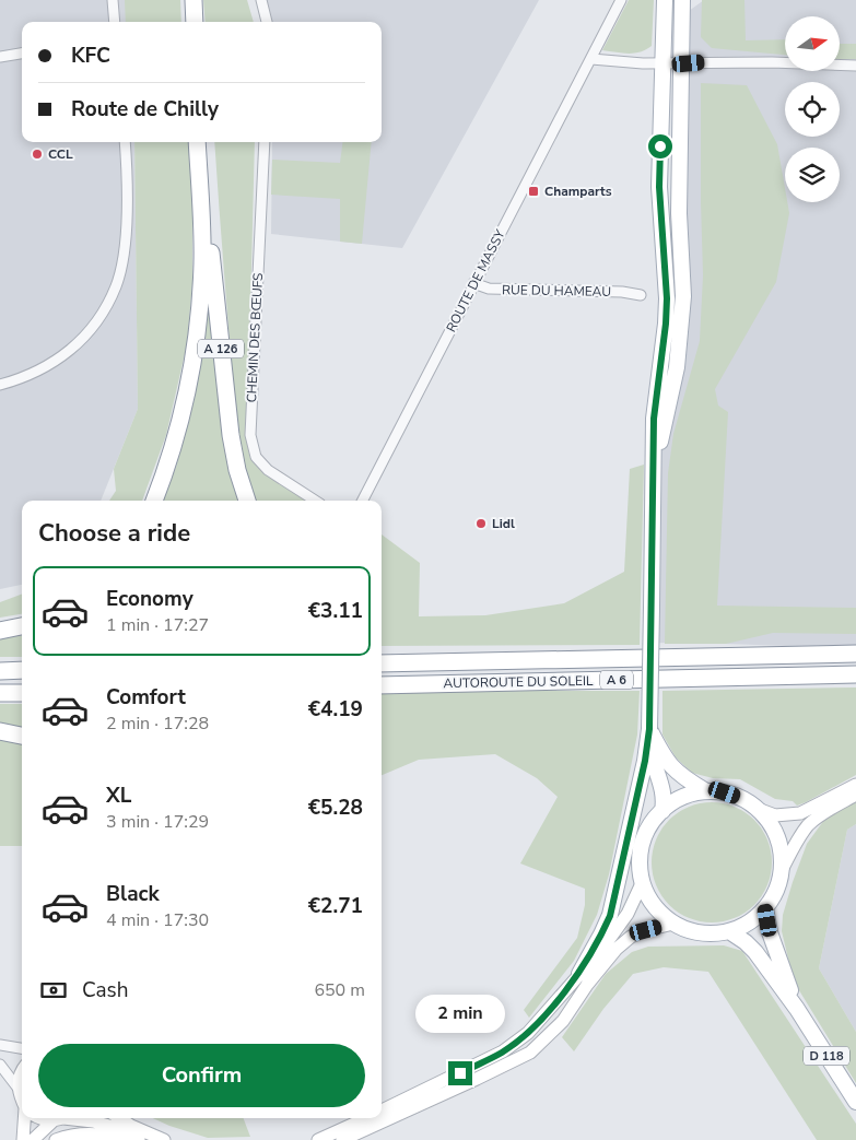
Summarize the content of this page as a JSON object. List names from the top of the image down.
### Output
{
  "streets": {
    "highway": ["A 126", "A 6", "AUTOROUTE DU SOLEIL"],
    "main road": ["D 118"],
    "street": ["ROUTE DE MASSY", "RUE DU HAMEAU", "CHEMIN DES BŒUFS"]
  },
  "crossings": [
    ["ROUTE DE MASSY", "RUE DU HAMEAU"]
  ],
  "places": {
    "other": ["CCL", "Lidl"],
    "transit": ["Champarts"]
  },
  "north": "right",
  "page": {
    "banner": ["KFC", "Route de Chilly"],
    "heading": "Choose a ride",
    "list": [
      {
        "name": "Economy",
        "note": "1 min · 17:27",
        "value": "€3.11"
      },
      {
        "name": "Comfort",
        "note": "2 min · 17:28",
        "value": "€4.19"
      },
      {
        "name": "XL",
        "note": "3 min · 17:29",
        "value": "€5.28"
      },
      {
        "name": "Black",
        "note": "4 min · 17:30",
        "value": "€2.71"
      }
    ],
    "pay": ["Cash", "650 m"],
    "bubble": "2 min",
    "buttons": "Confirm"
  }
}
